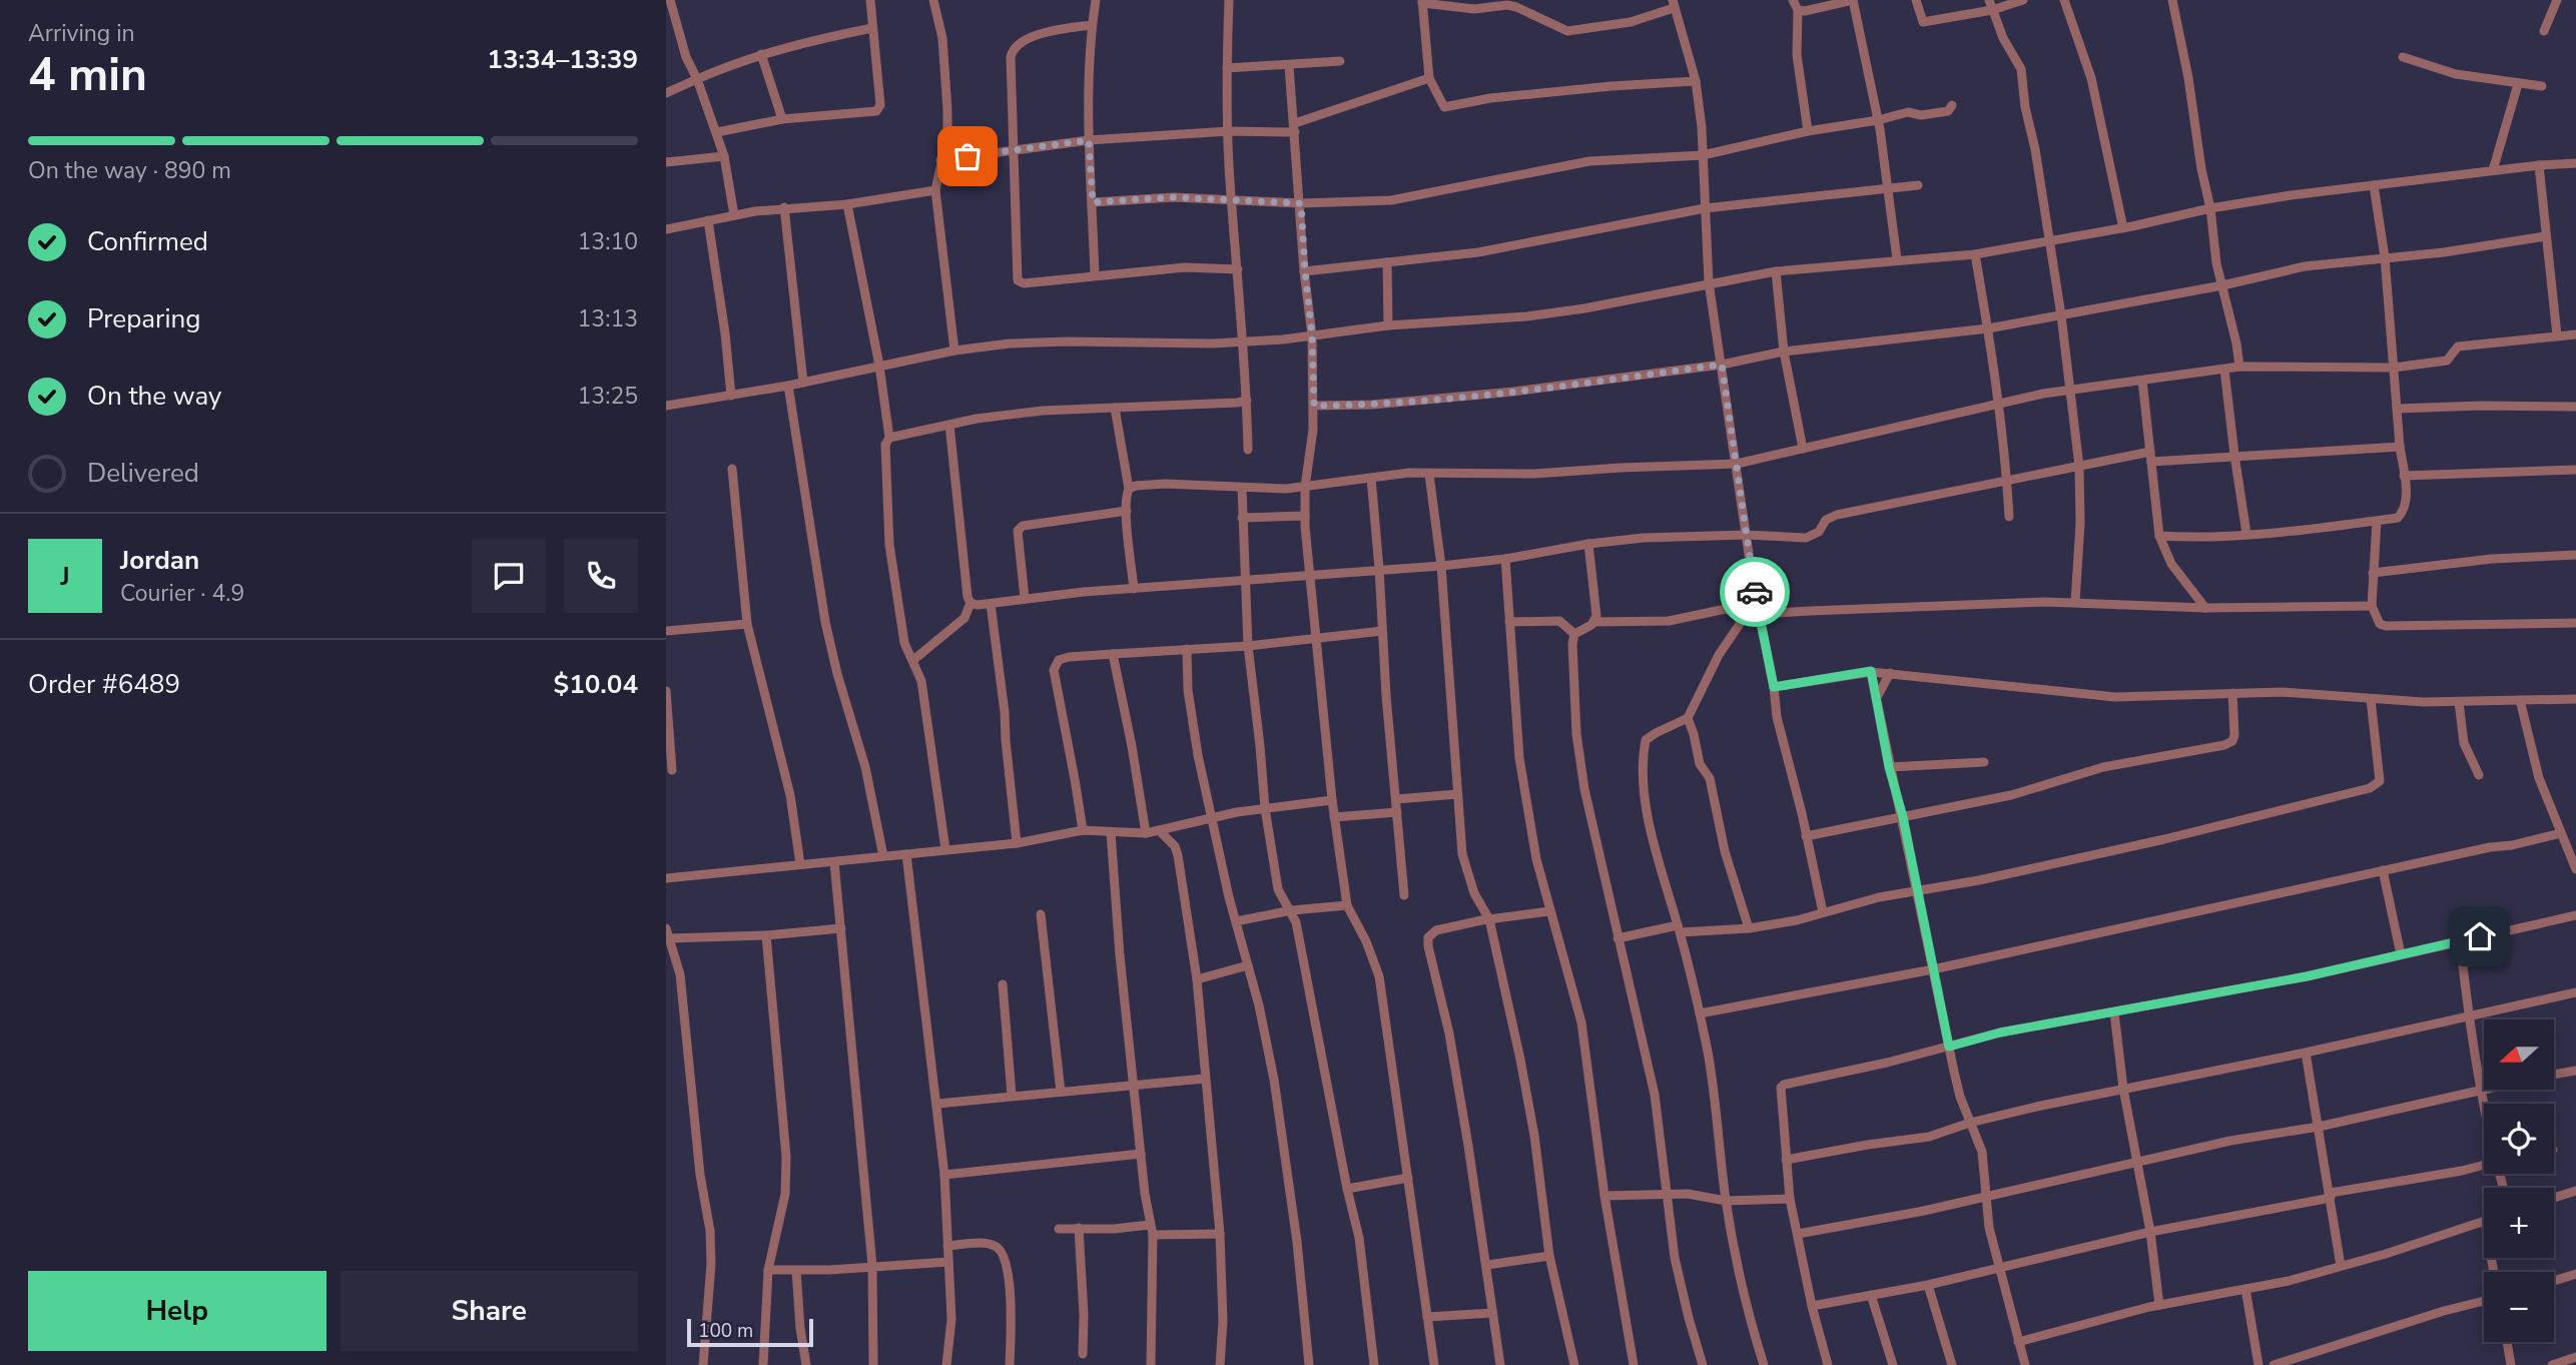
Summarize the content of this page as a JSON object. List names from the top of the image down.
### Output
{
  "scale_bar": "100 m",
  "north": "left",
  "page": {
    "heading": ["4 min", "Arriving in", "13:34–13:39"],
    "panel": [
      "Jordan",
      "Courier · 4.9",
      "Order #6489",
      "$10.04"
    ],
    "bar": "On the way · 890 m",
    "list": [
      ["Confirmed", "13:10"],
      ["Preparing", "13:13"],
      ["On the way", "13:25"],
      "Delivered"
    ],
    "round": "J",
    "map_buttons": ["+", "−"],
    "buttons": ["Help", "Share"],
    "scale": "100 m"
  }
}
